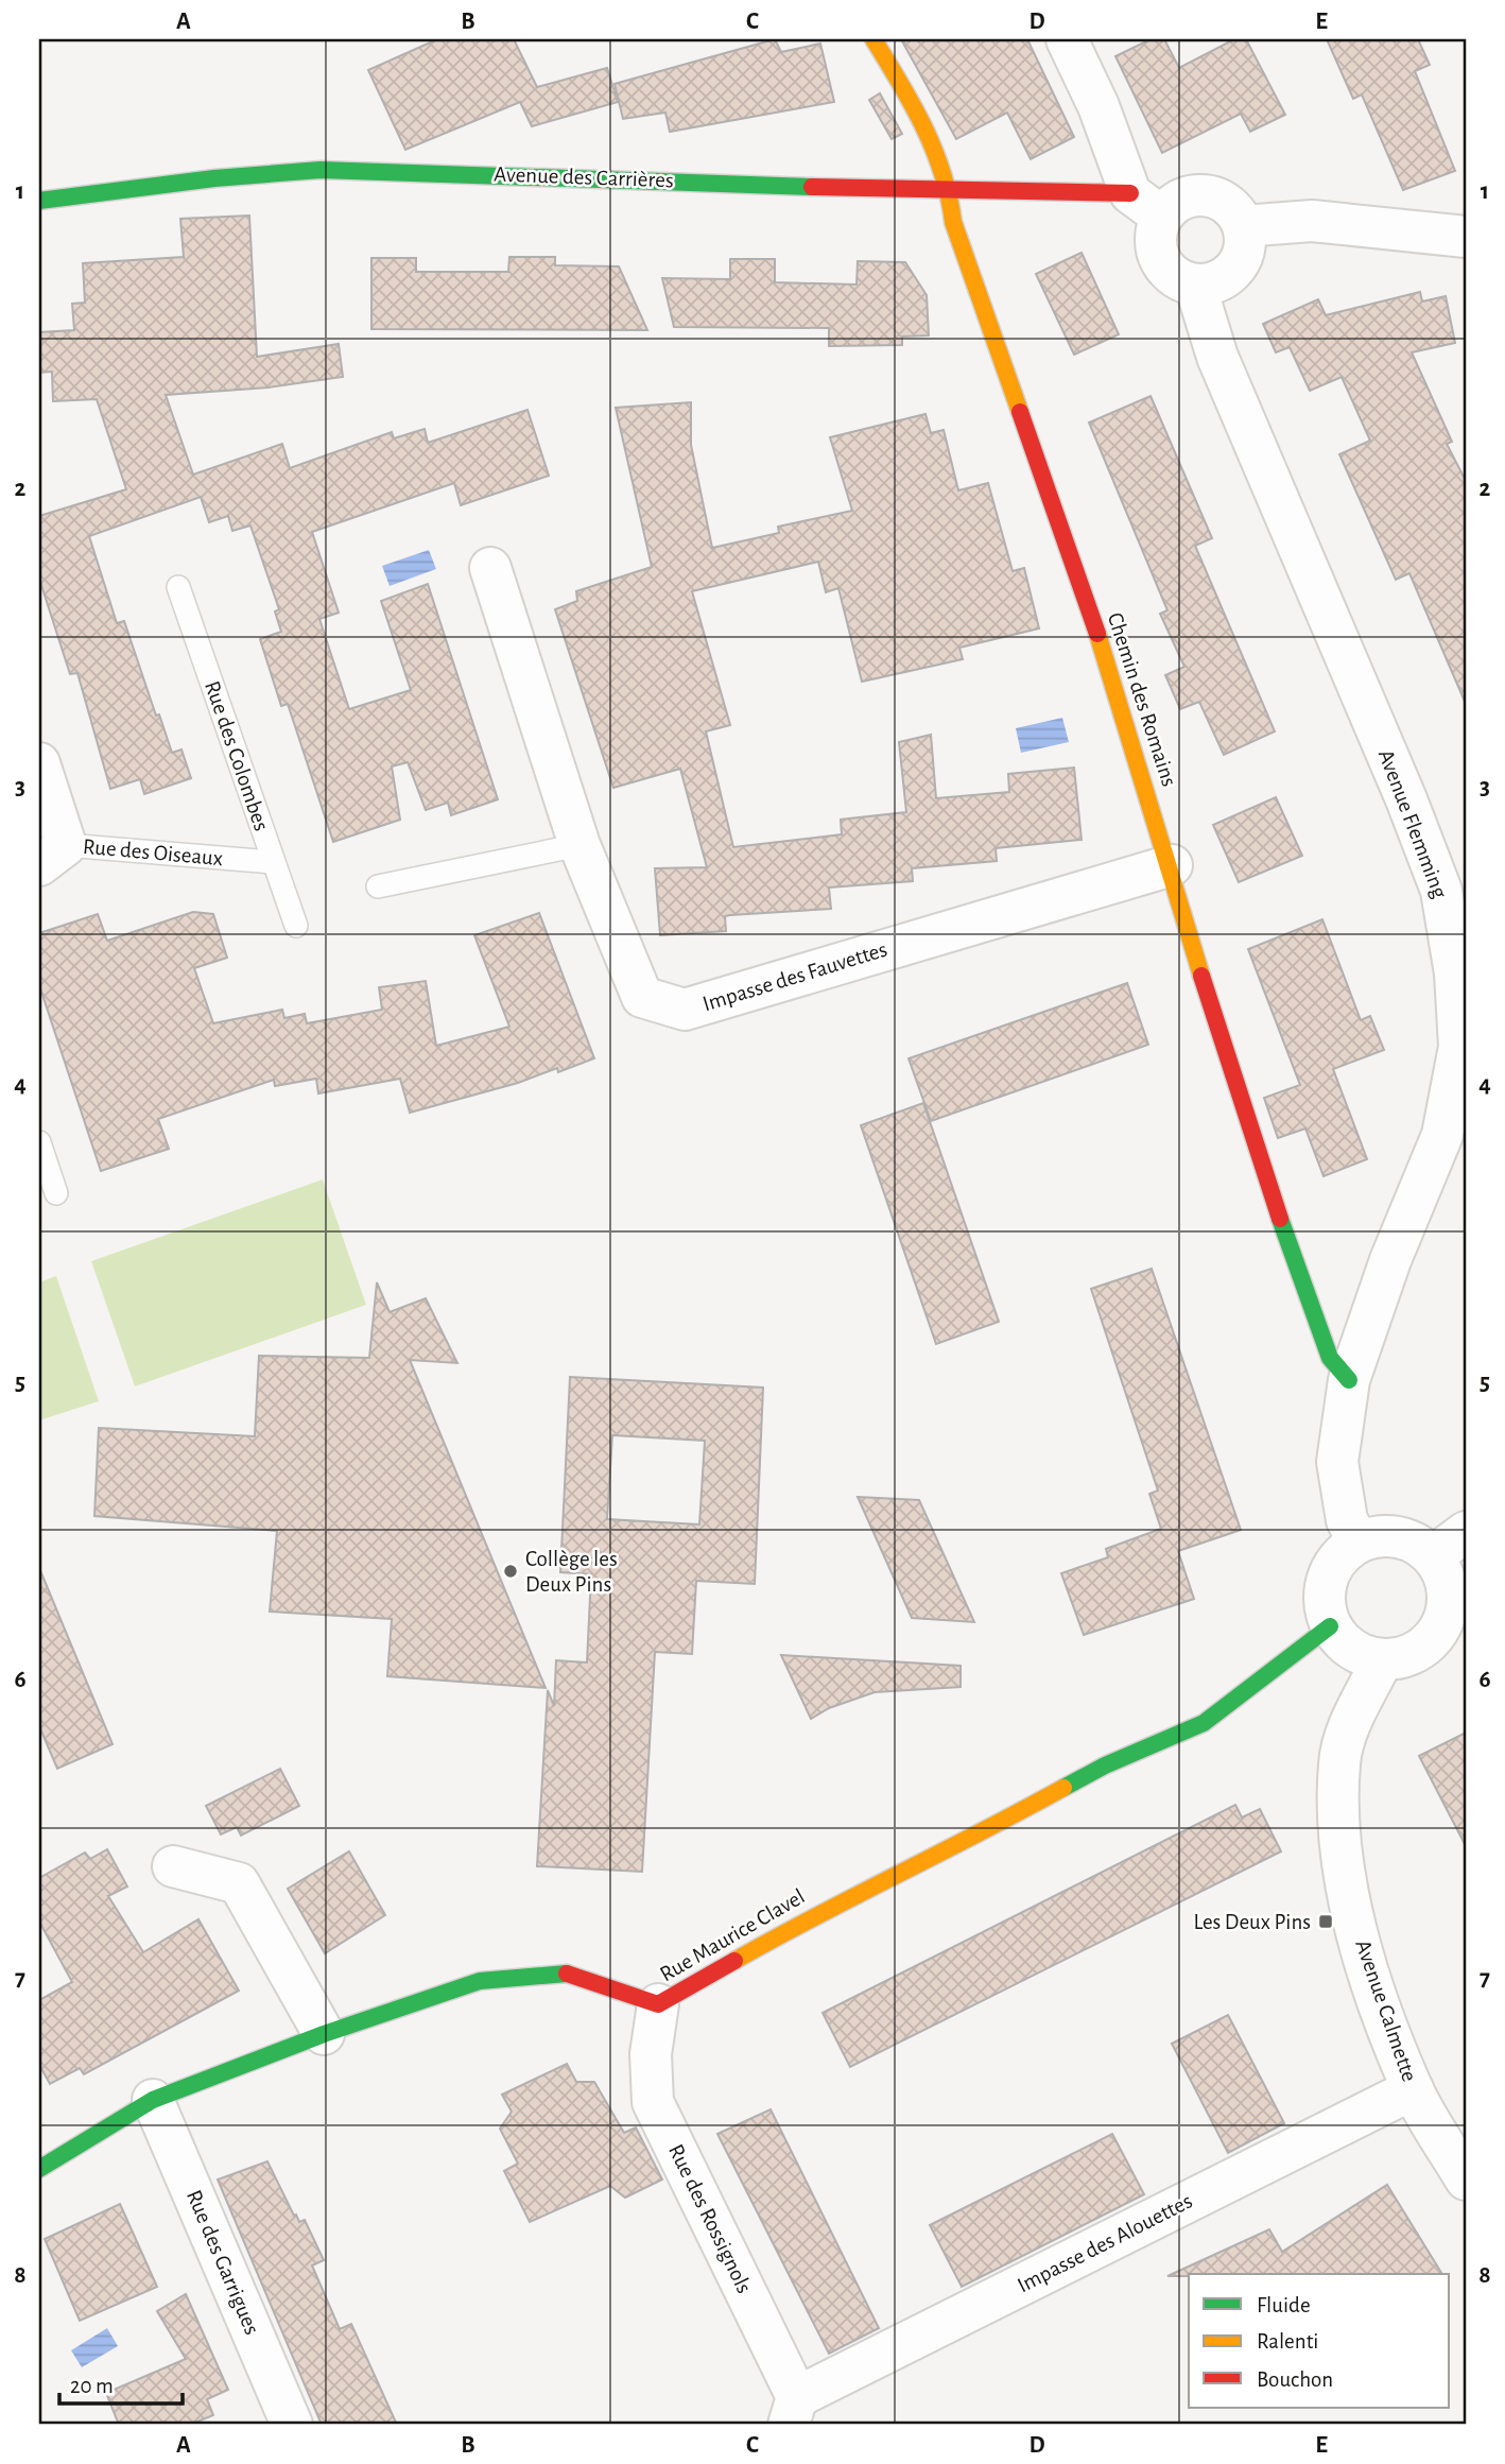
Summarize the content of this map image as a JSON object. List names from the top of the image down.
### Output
{
  "streets": {
    "street": [
      "Avenue des Carrières",
      "Chemin des Romains",
      "Avenue Flemming",
      "Impasse des Fauvettes",
      "Rue Maurice Clavel",
      "Avenue Calmette",
      "Rue des Rossignols",
      "Impasse des Alouettes",
      "Rue des Garrigues"
    ],
    "lane": ["Rue des Colombes", "Rue des Oiseaux"]
  },
  "crossings": [
    ["Avenue des Carrières", "Chemin des Romains"],
    ["Avenue des Carrières", "Avenue Flemming"],
    ["Chemin des Romains", "Avenue Flemming"],
    ["Chemin des Romains", "Impasse des Fauvettes"],
    ["Rue des Colombes", "Rue des Oiseaux"],
    ["Avenue Flemming", "Rue Maurice Clavel"],
    ["Avenue Flemming", "Avenue Calmette"],
    ["Rue Maurice Clavel", "Avenue Calmette"],
    ["Rue Maurice Clavel", "Rue des Rossignols"],
    ["Rue Maurice Clavel", "Rue des Garrigues"],
    ["Avenue Calmette", "Impasse des Alouettes"],
    ["Rue des Rossignols", "Impasse des Alouettes"]
  ],
  "places": {
    "other": ["Collège les Deux Pins"],
    "transit": ["Les Deux Pins"]
  },
  "legend": ["Fluide", "Ralenti", "Bouchon"],
  "scale_bar": "20 m",
  "grid": {
    "columns": [
      "A",
      "B",
      "C",
      "D",
      "E"
    ],
    "rows": [
      "1",
      "2",
      "3",
      "4",
      "5",
      "6",
      "7",
      "8"
    ]
  }
}
